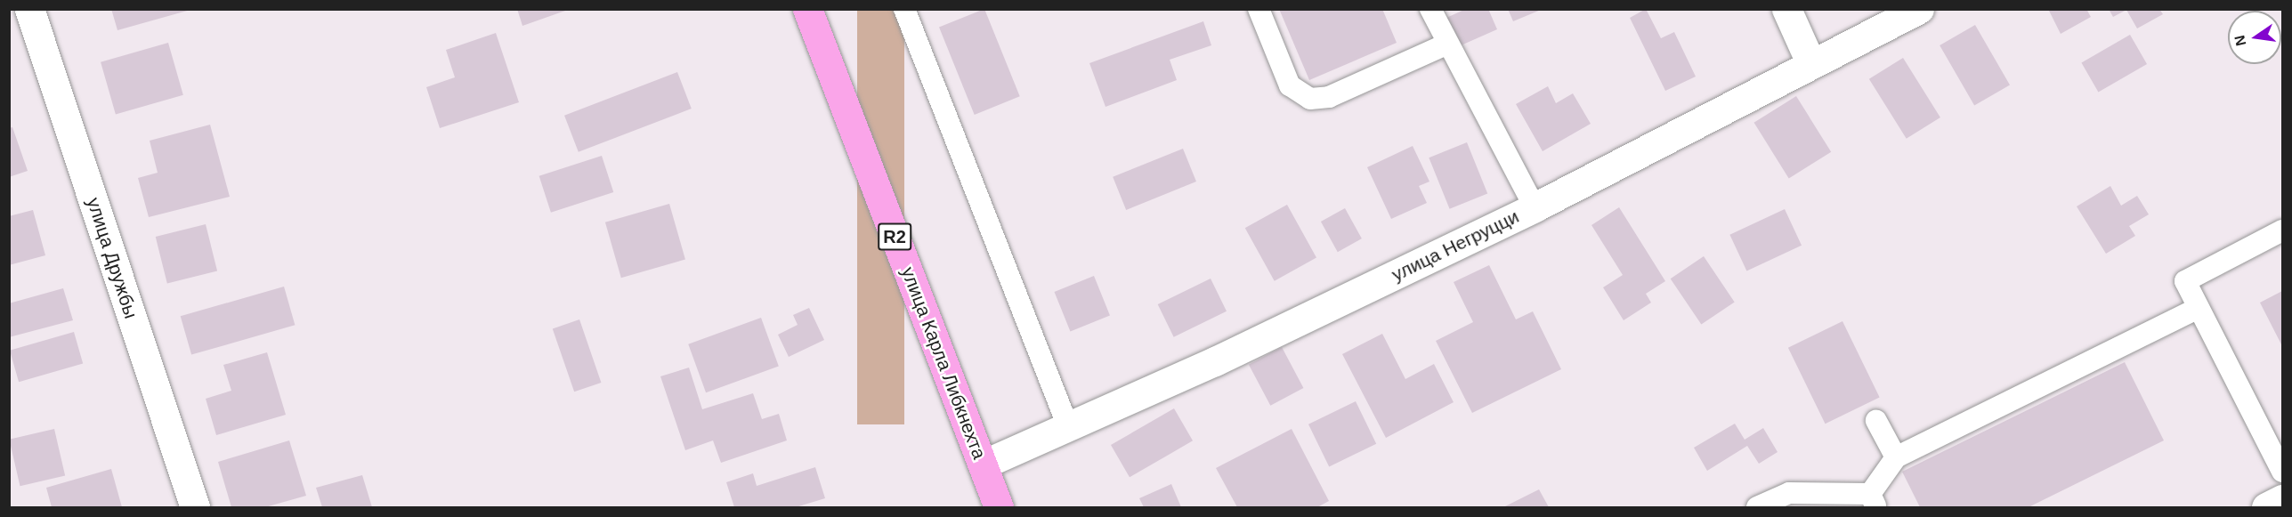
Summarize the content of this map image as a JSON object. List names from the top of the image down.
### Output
{
  "streets": {
    "main road": ["R2", "улица Карла Либкнехта"],
    "street": ["улица Негруцци", "улица Дружбы"]
  },
  "crossings": [
    ["улица Негруцци", "улица Карла Либкнехта"]
  ],
  "north": "left"
}
